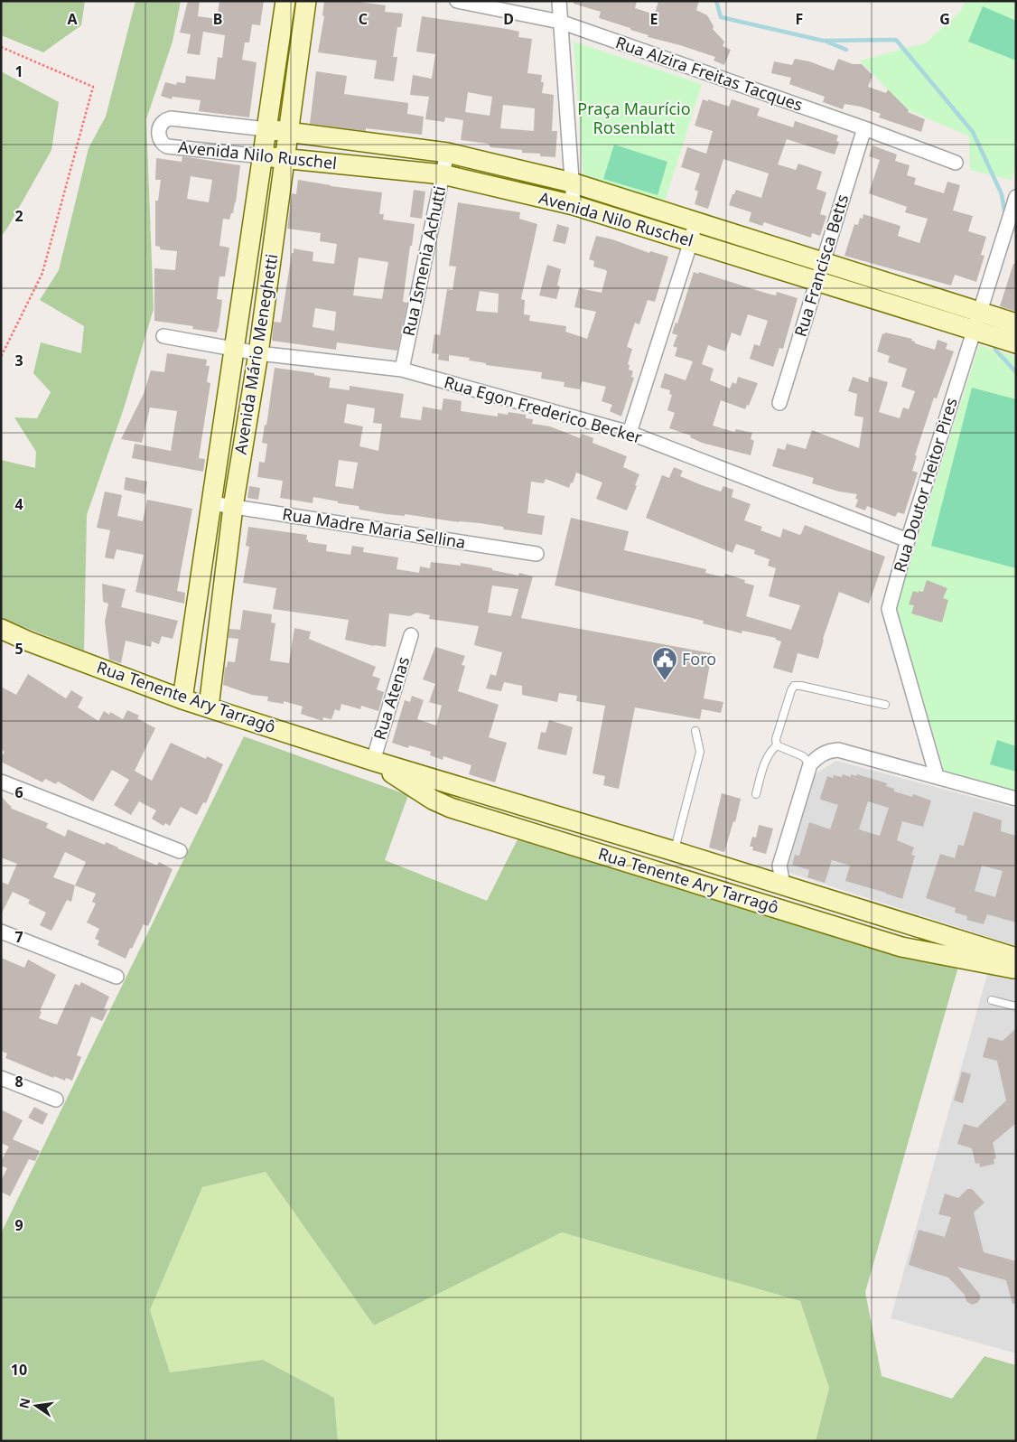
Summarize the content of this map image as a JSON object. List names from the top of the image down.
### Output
{
  "streets": {
    "street": [
      "Rua Alzira Freitas Tacques",
      "Avenida Nilo Ruschel",
      "Rua Ismenia Achutti",
      "Rua Francisca Betts",
      "Avenida Mário Meneghetti",
      "Rua Egon Frederico Becker",
      "Rua Doutor Heitor Pires",
      "Rua Madre Maria Sellina",
      "Rua Tenente Ary Tarragô",
      "Rua Atenas"
    ]
  },
  "crossings": [
    ["Rua Alzira Freitas Tacques", "Rua Francisca Betts"],
    ["Avenida Nilo Ruschel", "Rua Ismenia Achutti"],
    ["Avenida Nilo Ruschel", "Rua Francisca Betts"],
    ["Avenida Nilo Ruschel", "Avenida Mário Meneghetti"],
    ["Avenida Nilo Ruschel", "Rua Doutor Heitor Pires"],
    ["Rua Ismenia Achutti", "Rua Egon Frederico Becker"],
    ["Avenida Mário Meneghetti", "Rua Egon Frederico Becker"],
    ["Avenida Mário Meneghetti", "Rua Madre Maria Sellina"],
    ["Avenida Mário Meneghetti", "Rua Tenente Ary Tarragô"],
    ["Rua Egon Frederico Becker", "Rua Doutor Heitor Pires"],
    ["Rua Tenente Ary Tarragô", "Rua Atenas"]
  ],
  "parks": ["Praça Maurício Rosenblatt"],
  "places": {
    "public building": ["Foro"]
  },
  "north": "left",
  "grid": {
    "columns": [
      "A",
      "B",
      "C",
      "D",
      "E",
      "F",
      "G"
    ],
    "rows": [
      "1",
      "2",
      "3",
      "4",
      "5",
      "6",
      "7",
      "8",
      "9",
      "10"
    ]
  }
}
